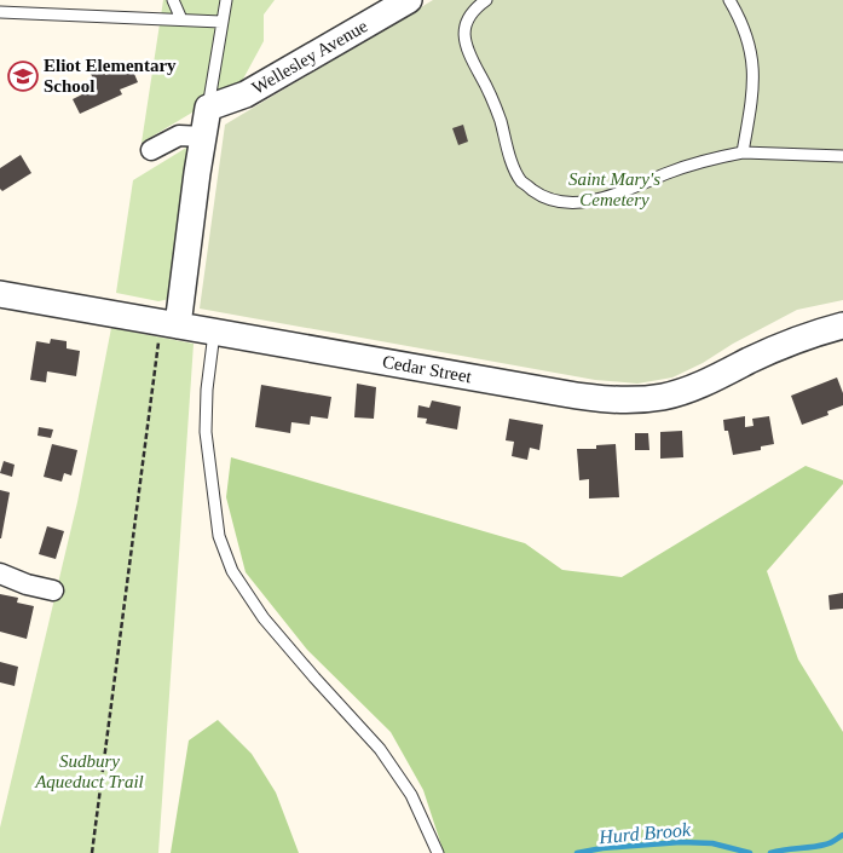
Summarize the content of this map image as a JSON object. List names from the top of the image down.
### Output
{
  "streets": {
    "street": ["Wellesley Avenue", "Cedar Street"]
  },
  "water": ["Hurd Brook"],
  "parks": ["Saint Mary's Cemetery", "Sudbury Aqueduct Trail"],
  "places": {
    "school or university": ["Eliot Elementary School"]
  }
}
